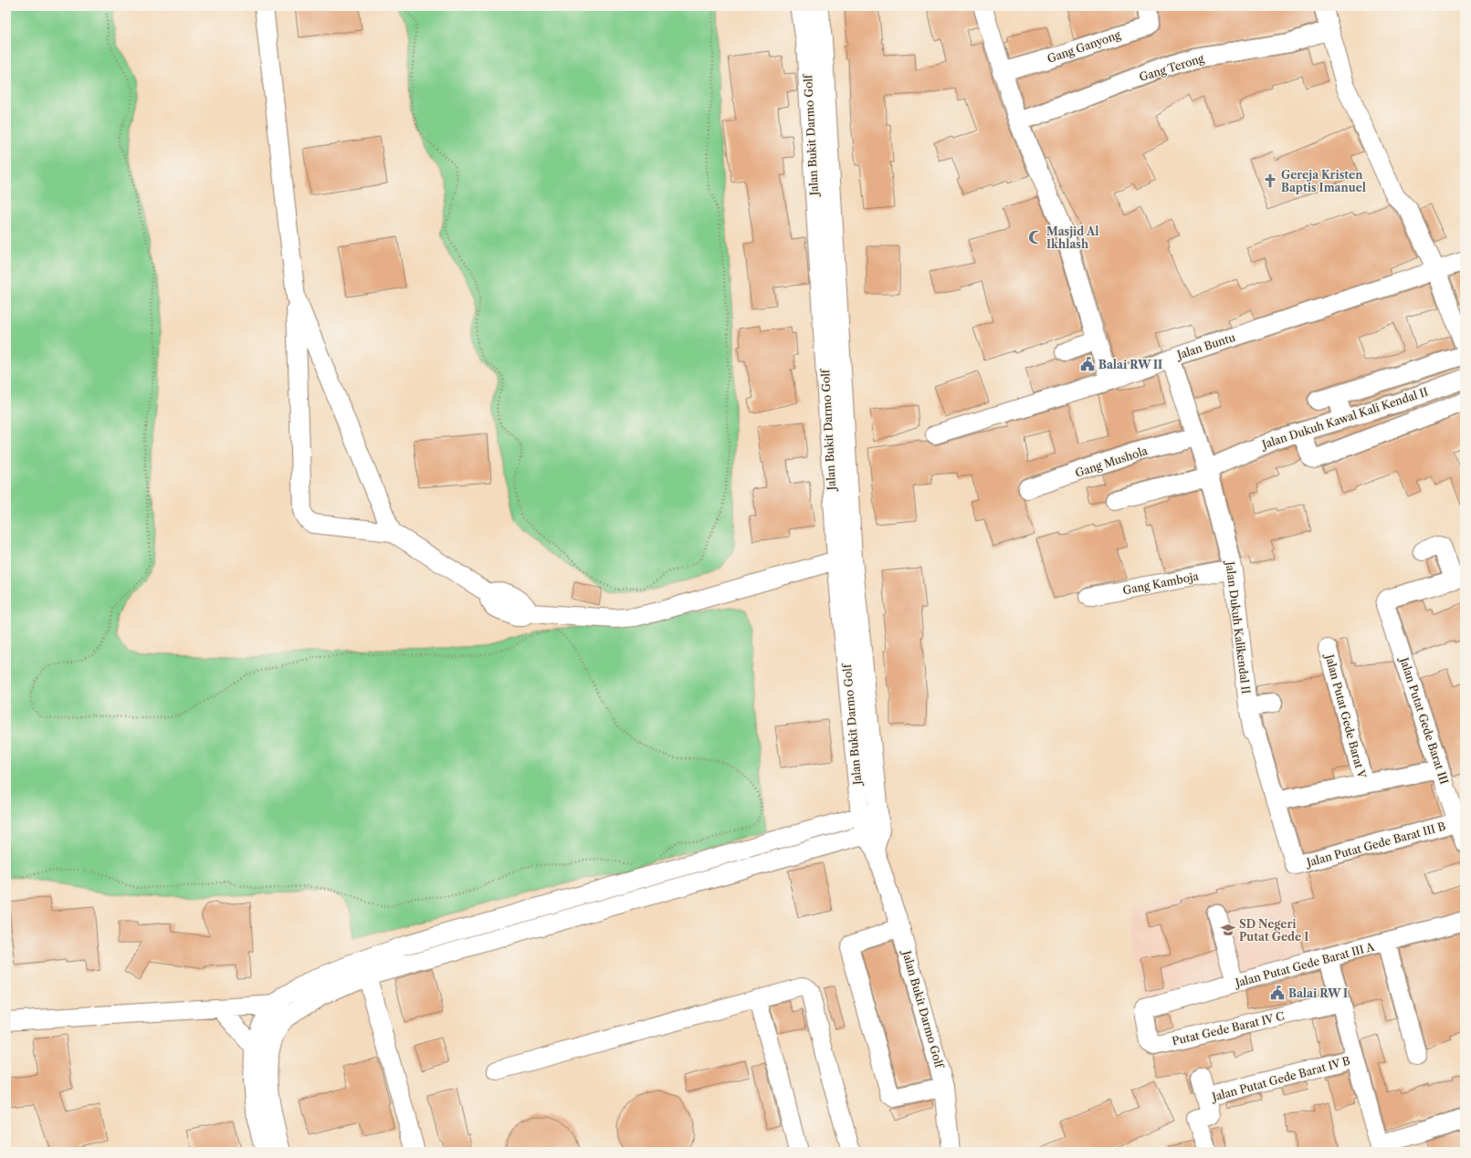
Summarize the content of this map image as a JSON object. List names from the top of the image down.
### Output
{
  "streets": {
    "street": [
      "Gang Ganyong",
      "Gang Terong",
      "Jalan Bukit Darmo Golf",
      "Jalan Buntu",
      "Jalan Dukuh Kawal Kali Kendal II",
      "Gang Mushola",
      "Gang Kamboja",
      "Jalan Dukuh Kalikendal II",
      "Jalan Putat Gede Barat V",
      "Jalan Putat Gede Barat III",
      "Jalan Putat Gede Barat III B",
      "Jalan Putat Gede Barat III A",
      "Putat Gede Barat IV C",
      "Jalan Putat Gede Barat IV B"
    ]
  },
  "crossings": [
    ["Jalan Buntu", "Jalan Dukuh Kalikendal II"],
    ["Jalan Dukuh Kawal Kali Kendal II", "Jalan Dukuh Kalikendal II"],
    ["Gang Mushola", "Jalan Dukuh Kalikendal II"],
    ["Gang Kamboja", "Jalan Dukuh Kalikendal II"],
    ["Jalan Putat Gede Barat V", "Jalan Putat Gede Barat III"],
    ["Jalan Putat Gede Barat V", "Jalan Putat Gede Barat III B"],
    ["Jalan Putat Gede Barat III", "Jalan Putat Gede Barat III B"],
    ["Jalan Putat Gede Barat III A", "Putat Gede Barat IV C"]
  ],
  "places": {
    "church": ["Gereja Kristen Baptis Imanuel"],
    "mosque": ["Masjid Al Ikhlash"],
    "public building": ["Balai RW II", "Balai RW I"],
    "school or university": ["SD Negeri Putat Gede I"]
  }
}
